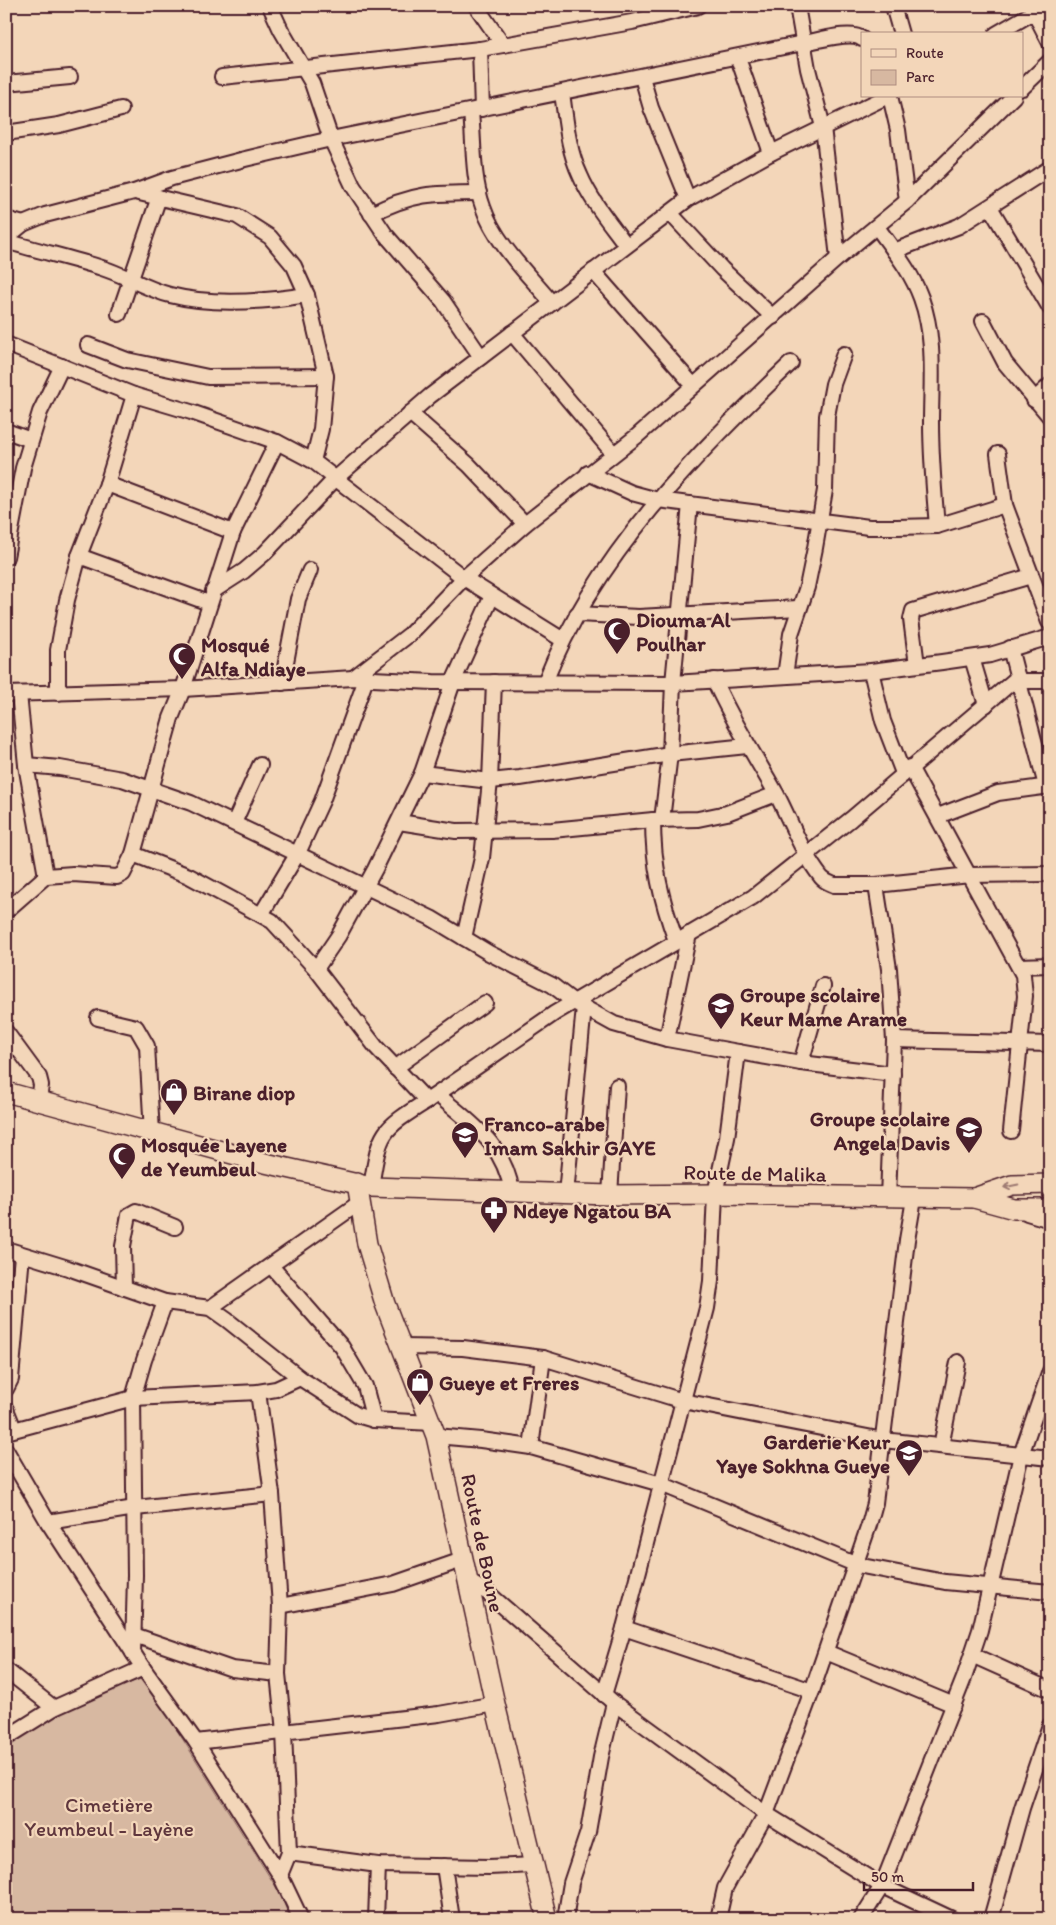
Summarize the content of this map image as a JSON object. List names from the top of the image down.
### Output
{
  "streets": {
    "main road": ["Route de Malika", "Route de Boune"]
  },
  "crossings": [
    ["Route de Malika", "Route de Boune"]
  ],
  "parks": ["Cimetière Yeumbeul - Layène"],
  "places": {
    "mosque": ["Diouma Al Poulhar", "Mosqué Alfa Ndiaye", "Mosquée Layene de Yeumbeul"],
    "school or university": [
      "Groupe scolaire Keur Mame Arame",
      "Groupe scolaire Angela Davis",
      "Franco-arabe Imam Sakhir GAYE",
      "Garderie Keur Yaye Sokhna Gueye"
    ],
    "shop": ["Birane diop", "Gueye et Freres"],
    "pharmacy": ["Ndeye Ngatou BA"]
  },
  "legend": ["Route", "Parc"],
  "scale_bar": "50 m"
}
